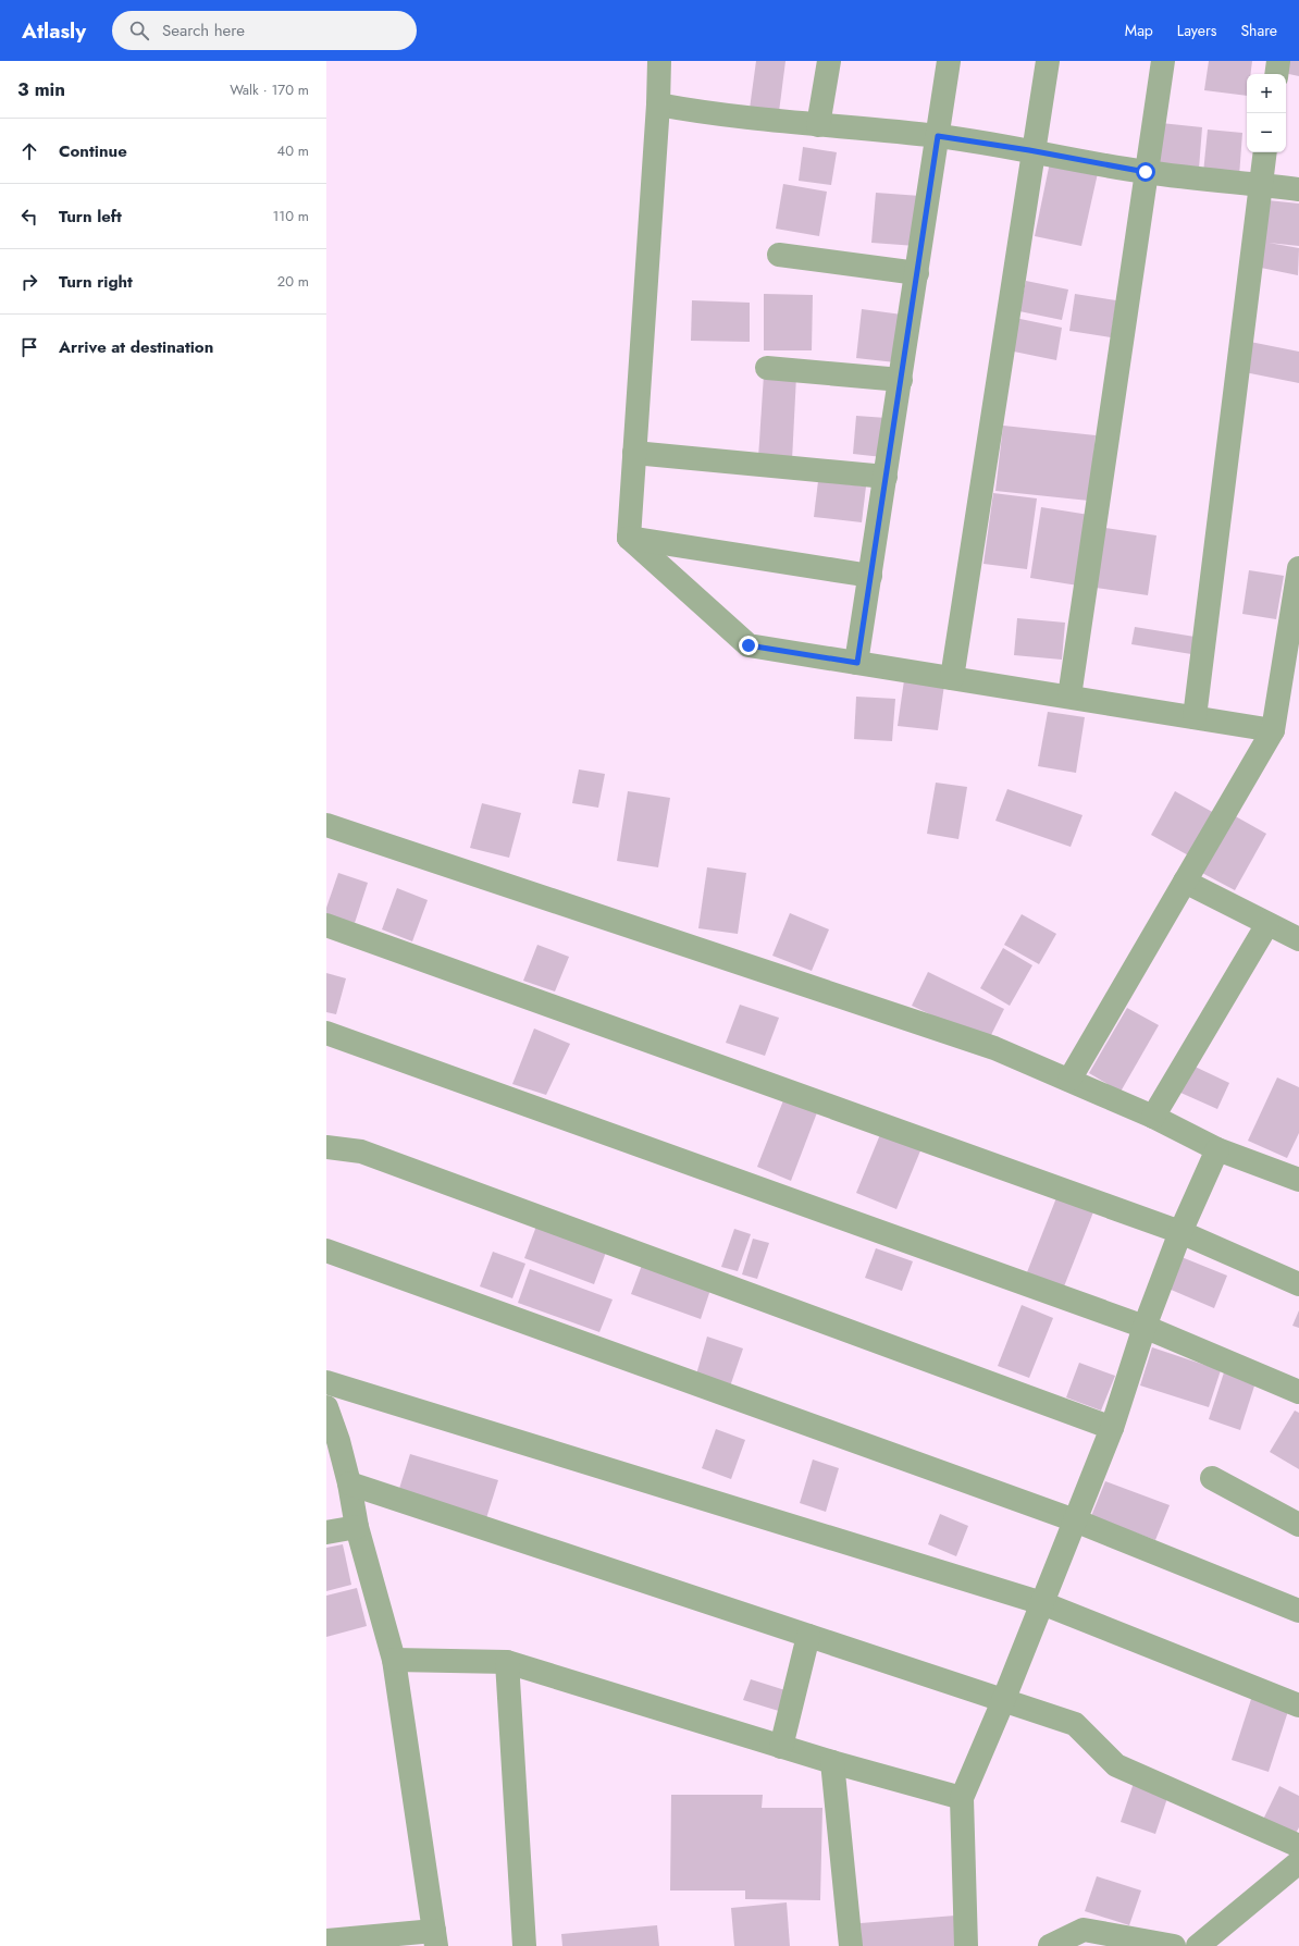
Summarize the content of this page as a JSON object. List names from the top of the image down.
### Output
{
  "page": {
    "header": "Atlasly",
    "search": "Search here",
    "nav": ["Map", "Layers", "Share"],
    "heading": ["3 min", "Walk · 170 m"],
    "map_buttons": ["+", "−"],
    "list": [
      ["Continue", "40 m"],
      ["Turn left", "110 m"],
      ["Turn right", "20 m"],
      "Arrive at destination"
    ]
  }
}
